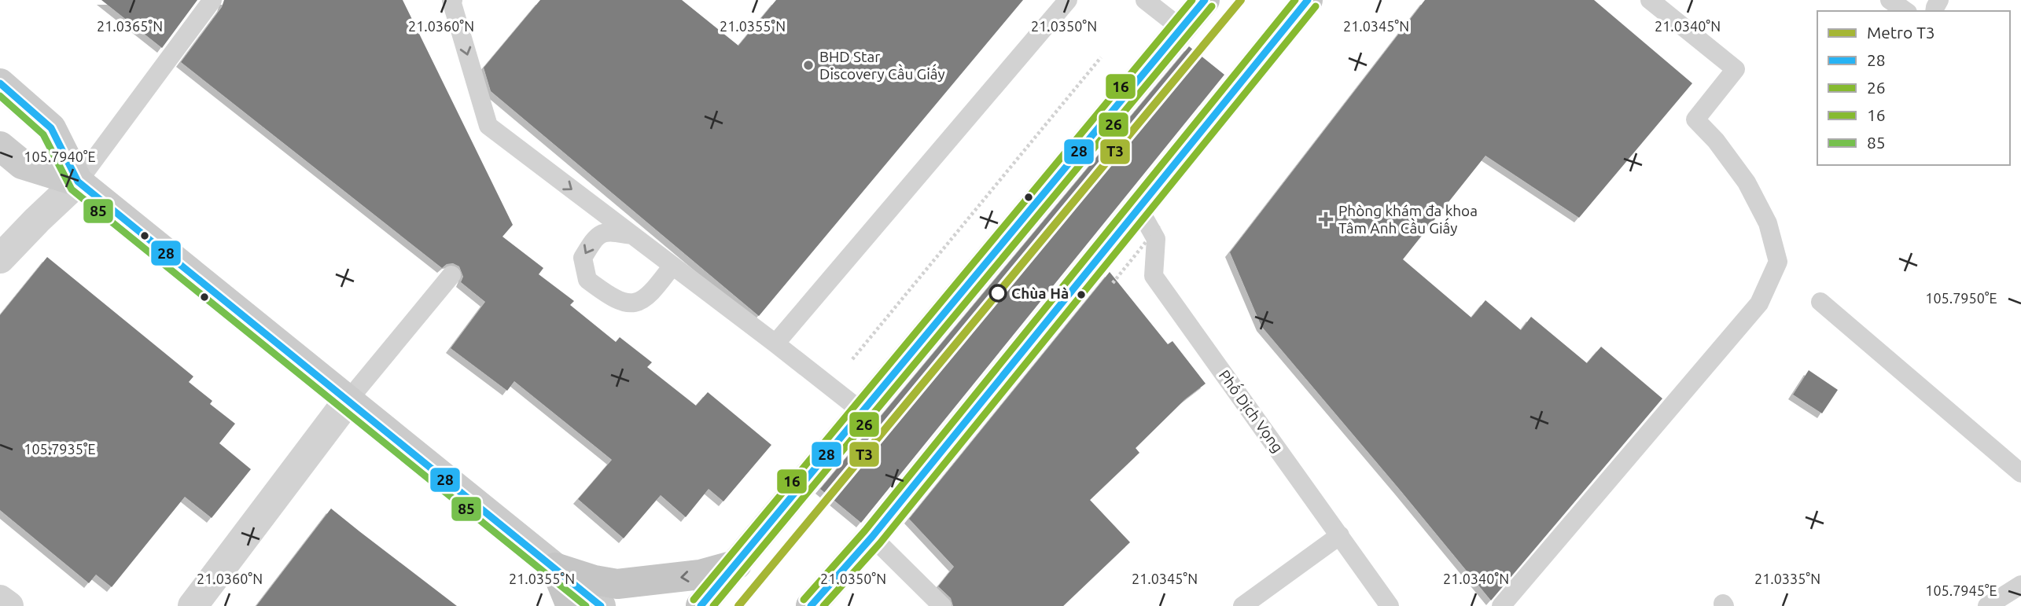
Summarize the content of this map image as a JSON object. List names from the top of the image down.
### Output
{
  "streets": {
    "lane": ["Phố Dịch Vọng"]
  },
  "places": {
    "other": ["BHD Star Discovery Cầu Giấy", "Chùa Hà"],
    "health": ["Phòng khám đa khoa Tâm Anh Cầu Giấy"]
  },
  "lines": [
    "metro line T3",
    "transit line 28",
    "transit line 16",
    "transit line 26",
    "transit line 85"
  ],
  "legend": [
    "Metro T3",
    "28",
    "26",
    "16",
    "85"
  ],
  "coordinates": [
    "21.0365°N",
    "21.0360°N",
    "21.0355°N",
    "21.0350°N",
    "21.0345°N",
    "21.0340°N",
    "105.7940°E",
    "105.7950°E",
    "105.7935°E",
    "21.0335°N",
    "105.7945°E"
  ]
}
